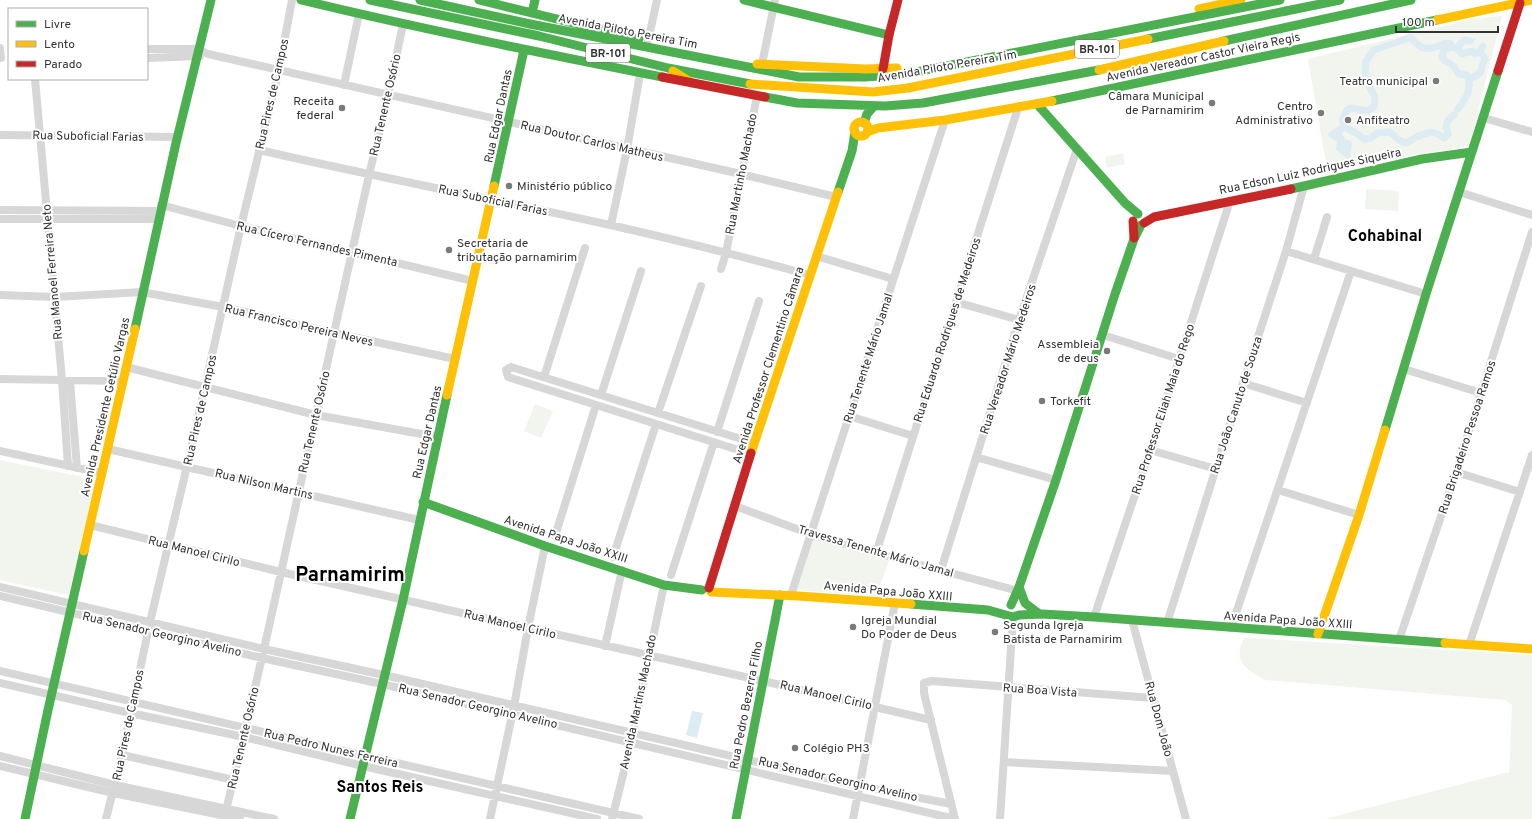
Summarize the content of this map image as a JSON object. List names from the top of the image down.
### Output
{
  "streets": {
    "main road": [
      "Avenida Piloto Pereira Tim",
      "BR-101",
      "Avenida Vereador Castor Vieira Regis",
      "Rua Edgar Dantas",
      "Rua Edson Luiz Rodrigues Siqueira",
      "Avenida Professor Clementino Câmara",
      "Avenida Presidente Getúlio Vargas",
      "Avenida Papa João XXIII",
      "Rua Pedro Bezerra Filho"
    ],
    "street": [
      "Rua Pires de Campos",
      "Rua Tenente Osório",
      "Rua Suboficial Farias",
      "Rua Doutor Carlos Matheus",
      "Rua Martinho Machado",
      "Rua Cícero Fernandes Pimenta",
      "Rua Manoel Ferreira Neto",
      "Rua Francisco Pereira Neves",
      "Rua Eduardo Rodrigues de Medeiros",
      "Rua Tenente Mário Jamal",
      "Rua Vereador Mário Medeiros",
      "Rua João Canuto de Souza",
      "Rua Professor Eliah Maia do Rego",
      "Rua Brigadeiro Pessoa Ramos",
      "Rua Nilson Martins",
      "Rua Manoel Cirilo",
      "Travessa Tenente Mário Jamal",
      "Rua Senador Georgino Avelino",
      "Rua Boa Vista",
      "Avenida Martins Machado",
      "Rua Dom João",
      "Rua Pedro Nunes Ferreira"
    ]
  },
  "crossings": [
    ["Avenida Vereador Castor Vieira Regis", "Rua Eduardo Rodrigues de Medeiros"],
    ["Avenida Vereador Castor Vieira Regis", "Rua Tenente Mário Jamal"],
    ["Avenida Vereador Castor Vieira Regis", "Avenida Professor Clementino Câmara"],
    ["Rua Pires de Campos", "Rua Suboficial Farias"],
    ["Rua Pires de Campos", "Rua Doutor Carlos Matheus"],
    ["Rua Pires de Campos", "Rua Cícero Fernandes Pimenta"],
    ["Rua Pires de Campos", "Rua Francisco Pereira Neves"],
    ["Rua Pires de Campos", "Rua Nilson Martins"],
    ["Rua Pires de Campos", "Rua Manoel Cirilo"],
    ["Rua Pires de Campos", "Rua Senador Georgino Avelino"],
    ["Rua Pires de Campos", "Rua Pedro Nunes Ferreira"],
    ["Rua Tenente Osório", "Rua Suboficial Farias"],
    ["Rua Tenente Osório", "Rua Doutor Carlos Matheus"],
    ["Rua Tenente Osório", "Rua Cícero Fernandes Pimenta"],
    ["Rua Tenente Osório", "Rua Francisco Pereira Neves"],
    ["Rua Tenente Osório", "Rua Nilson Martins"],
    ["Rua Tenente Osório", "Rua Manoel Cirilo"],
    ["Rua Tenente Osório", "Rua Senador Georgino Avelino"],
    ["Rua Tenente Osório", "Rua Pedro Nunes Ferreira"],
    ["Rua Edgar Dantas", "Rua Suboficial Farias"],
    ["Rua Edgar Dantas", "Rua Doutor Carlos Matheus"],
    ["Rua Edgar Dantas", "Rua Cícero Fernandes Pimenta"],
    ["Rua Edgar Dantas", "Rua Francisco Pereira Neves"],
    ["Rua Edgar Dantas", "Rua Nilson Martins"],
    ["Rua Edgar Dantas", "Avenida Papa João XXIII"],
    ["Rua Edgar Dantas", "Rua Manoel Cirilo"],
    ["Rua Edgar Dantas", "Rua Senador Georgino Avelino"],
    ["Rua Edgar Dantas", "Rua Pedro Nunes Ferreira"],
    ["Rua Suboficial Farias", "Rua Martinho Machado"],
    ["Rua Suboficial Farias", "Rua Manoel Ferreira Neto"],
    ["Rua Suboficial Farias", "Avenida Professor Clementino Câmara"],
    ["Rua Suboficial Farias", "Avenida Presidente Getúlio Vargas"],
    ["Rua Doutor Carlos Matheus", "Rua Martinho Machado"],
    ["Rua Doutor Carlos Matheus", "Avenida Professor Clementino Câmara"],
    ["Rua Doutor Carlos Matheus", "Avenida Presidente Getúlio Vargas"],
    ["Rua Edson Luiz Rodrigues Siqueira", "Rua João Canuto de Souza"],
    ["Rua Edson Luiz Rodrigues Siqueira", "Rua Professor Eliah Maia do Rego"],
    ["Rua Cícero Fernandes Pimenta", "Rua Manoel Ferreira Neto"],
    ["Rua Cícero Fernandes Pimenta", "Avenida Presidente Getúlio Vargas"],
    ["Rua Manoel Ferreira Neto", "Rua Francisco Pereira Neves"],
    ["Rua Francisco Pereira Neves", "Avenida Presidente Getúlio Vargas"],
    ["Rua Eduardo Rodrigues de Medeiros", "Travessa Tenente Mário Jamal"],
    ["Rua Tenente Mário Jamal", "Avenida Papa João XXIII"],
    ["Rua Tenente Mário Jamal", "Travessa Tenente Mário Jamal"],
    ["Rua Vereador Mário Medeiros", "Travessa Tenente Mário Jamal"],
    ["Avenida Professor Clementino Câmara", "Avenida Papa João XXIII"],
    ["Avenida Professor Clementino Câmara", "Travessa Tenente Mário Jamal"],
    ["Rua João Canuto de Souza", "Avenida Papa João XXIII"],
    ["Avenida Presidente Getúlio Vargas", "Rua Nilson Martins"],
    ["Avenida Presidente Getúlio Vargas", "Rua Manoel Cirilo"],
    ["Avenida Presidente Getúlio Vargas", "Rua Senador Georgino Avelino"],
    ["Avenida Presidente Getúlio Vargas", "Rua Pedro Nunes Ferreira"],
    ["Rua Professor Eliah Maia do Rego", "Avenida Papa João XXIII"],
    ["Rua Brigadeiro Pessoa Ramos", "Avenida Papa João XXIII"],
    ["Avenida Papa João XXIII", "Avenida Martins Machado"],
    ["Avenida Papa João XXIII", "Rua Pedro Bezerra Filho"],
    ["Avenida Papa João XXIII", "Rua Dom João"],
    ["Rua Manoel Cirilo", "Rua Boa Vista"],
    ["Rua Manoel Cirilo", "Avenida Martins Machado"],
    ["Rua Manoel Cirilo", "Rua Pedro Bezerra Filho"],
    ["Rua Senador Georgino Avelino", "Avenida Martins Machado"],
    ["Rua Senador Georgino Avelino", "Rua Pedro Bezerra Filho"],
    ["Rua Boa Vista", "Rua Dom João"],
    ["Avenida Martins Machado", "Rua Pedro Nunes Ferreira"]
  ],
  "districts": ["Cohabinal", "Parnamirim", "Santos Reis"],
  "places": [
    "Teatro municipal",
    "Câmara Municipal de Parnamirim",
    "Receita federal",
    "Centro Administrativo",
    "Anfiteatro",
    "Ministério público",
    "Secretaria de tributação parnamirim",
    "Assembleia de deus",
    "Torkefit",
    "Igreja Mundial Do Poder de Deus",
    "Segunda Igreja Batista de Parnamirim",
    "Colégio PH3"
  ],
  "legend": ["Livre", "Lento", "Parado"],
  "scale_bar": "100 m"
}
